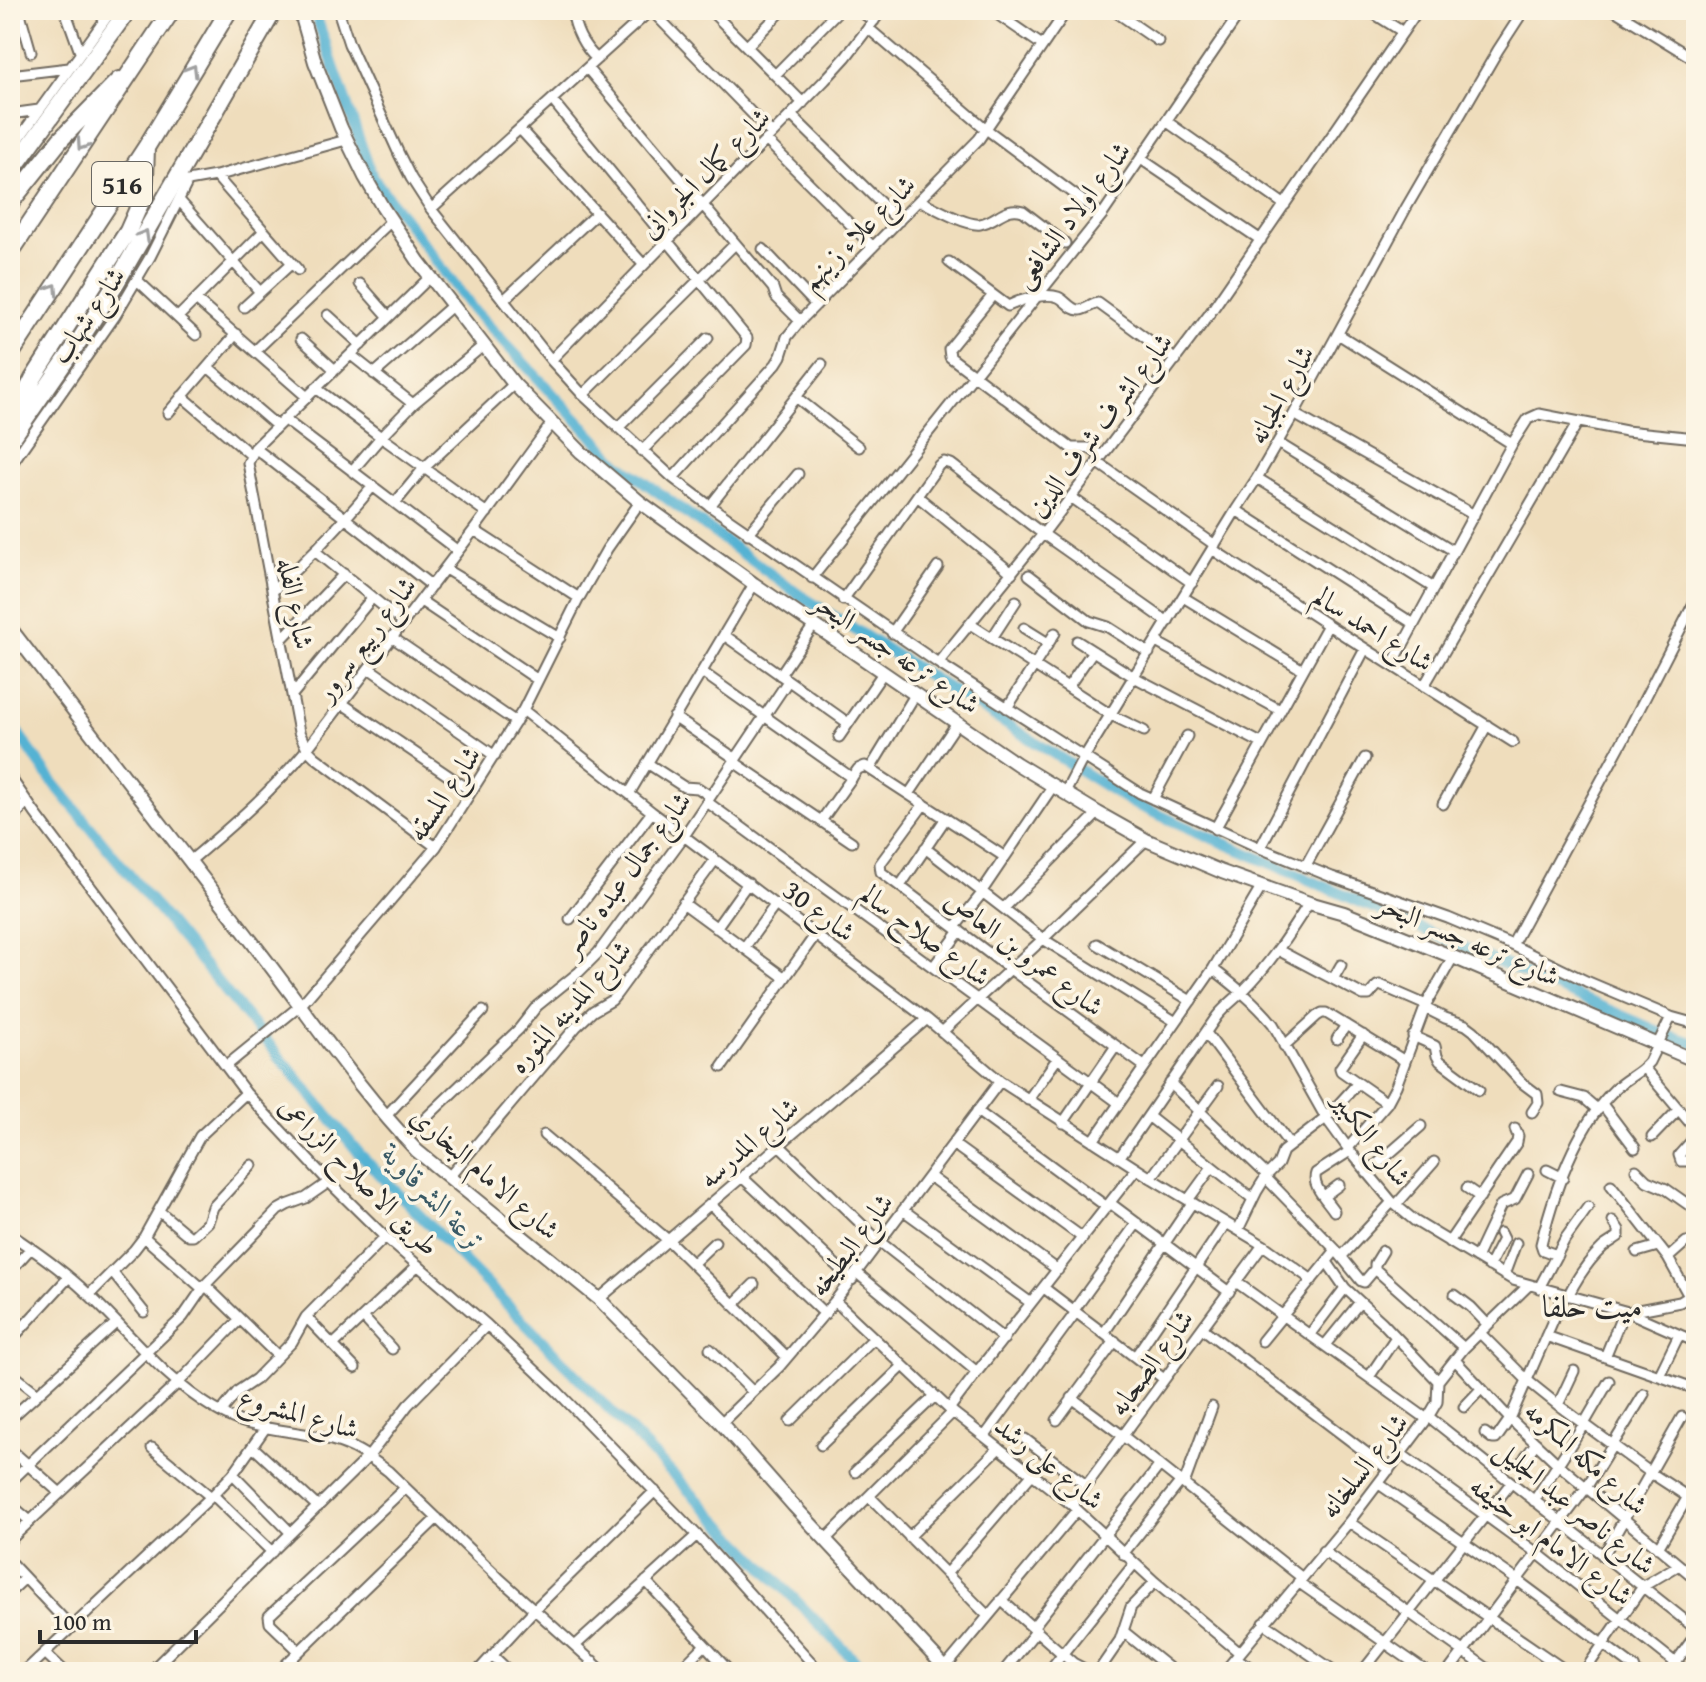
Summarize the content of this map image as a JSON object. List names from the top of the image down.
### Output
{
  "streets": {
    "highway": ["516"],
    "street": [
      "شارع كمال الجروانى",
      "شارع اولاد الشافعى",
      "شارع علاء زينهم",
      "شارع شهاب",
      "شارع الجبانه",
      "شارع اشرف شرف الدين",
      "شارع الفله",
      "شارع احمد سالم",
      "شارع ربيع سرور",
      "شارع ترعه جسر البحر",
      "شارع المسقه",
      "شارع جمال عبده ناصر",
      "شارع 30",
      "شارع صلاح سالم",
      "شارع عمرو بن العاص",
      "شارع المدينه المنوره",
      "شارع الكبير",
      "شارع المدرسه",
      "شارع الامام البخاري",
      "طريق الاصلاح الزراعى",
      "شارع البطيخه",
      "شارع الصحابه",
      "شارع المشروع",
      "شارع مكه المكرمه",
      "شارع على رشد",
      "شارع السلخانه",
      "شارع ناصر عبد الجليل",
      "شارع الامام ابو حنيفه"
    ]
  },
  "crossings": [
    ["شارع كمال الجروانى", "شارع ترعه جسر البحر"],
    ["شارع اولاد الشافعى", "شارع احمد سالم"],
    ["شارع اولاد الشافعى", "شارع ترعه جسر البحر"],
    ["شارع علاء زينهم", "شارع ترعه جسر البحر"],
    ["شارع الجبانه", "شارع احمد سالم"],
    ["شارع الجبانه", "شارع ترعه جسر البحر"],
    ["شارع الجبانه", "شارع صلاح سالم"],
    ["شارع الجبانه", "شارع عمرو بن العاص"],
    ["شارع اشرف شرف الدين", "شارع احمد سالم"],
    ["شارع اشرف شرف الدين", "شارع ترعه جسر البحر"],
    ["شارع الفله", "شارع ربيع سرور"],
    ["شارع ربيع سرور", "شارع ترعه جسر البحر"],
    ["شارع ربيع سرور", "شارع الامام البخاري"],
    ["شارع ترعه جسر البحر", "شارع المسقه"],
    ["شارع ترعه جسر البحر", "شارع جمال عبده ناصر"],
    ["شارع المسقه", "شارع 30"],
    ["شارع المسقه", "شارع الامام البخاري"],
    ["شارع المسقه", "طريق الاصلاح الزراعى"],
    ["شارع جمال عبده ناصر", "شارع 30"],
    ["شارع جمال عبده ناصر", "شارع صلاح سالم"],
    ["شارع جمال عبده ناصر", "شارع الامام البخاري"],
    ["شارع 30", "شارع المدينه المنوره"],
    ["شارع 30", "شارع المدرسه"],
    ["شارع 30", "شارع البطيخه"],
    ["شارع المدينه المنوره", "شارع الامام البخاري"],
    ["شارع الكبير", "شارع السلخانه"],
    ["شارع المدرسه", "شارع الامام البخاري"],
    ["شارع الامام البخاري", "شارع البطيخه"],
    ["شارع الامام البخاري", "شارع الصحابه"],
    ["شارع البطيخه", "شارع على رشد"],
    ["شارع الصحابه", "شارع على رشد"],
    ["شارع الصحابه", "شارع ناصر عبد الجليل"],
    ["شارع مكه المكرمه", "شارع السلخانه"],
    ["شارع على رشد", "شارع السلخانه"],
    ["شارع السلخانه", "شارع ناصر عبد الجليل"],
    ["شارع السلخانه", "شارع الامام ابو حنيفه"]
  ],
  "districts": ["ميت حلفا"],
  "water": ["ترعة الشرقاوية"],
  "scale_bar": "100 m"
}
